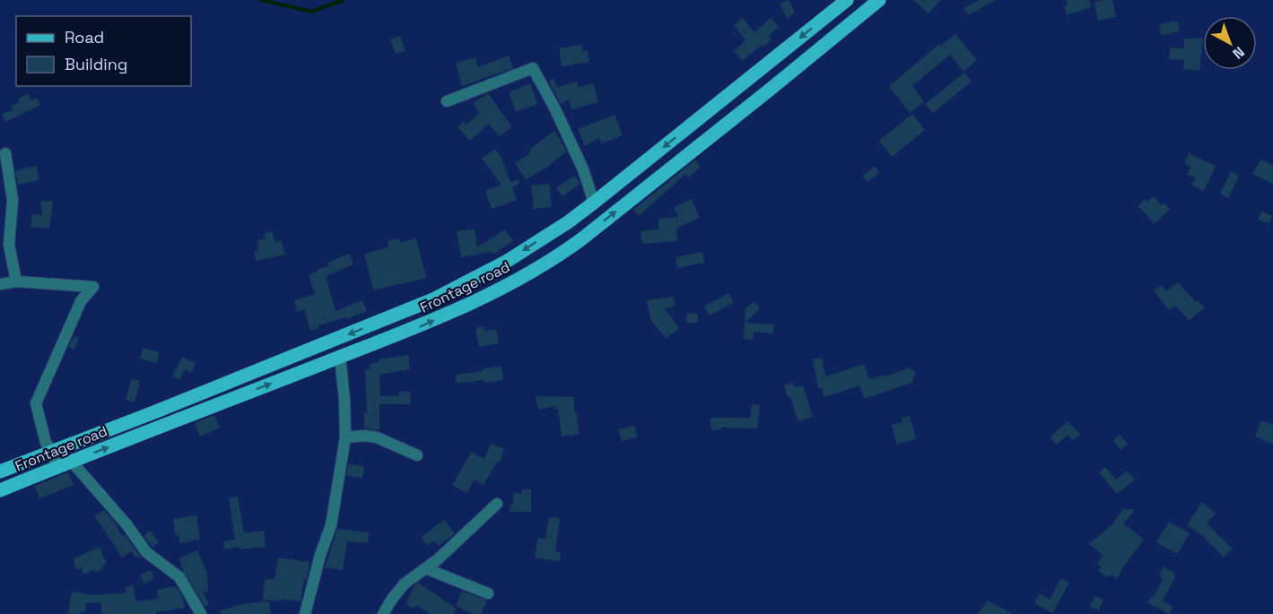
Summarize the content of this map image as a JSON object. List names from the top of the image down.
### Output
{
  "streets": {
    "main road": ["Frontage road"]
  },
  "legend": ["Road", "Building"],
  "north": "bottom right"
}
